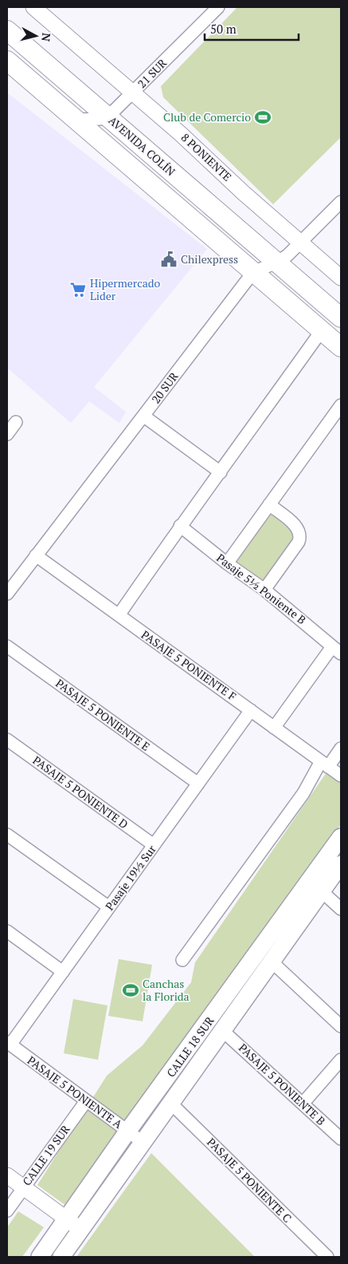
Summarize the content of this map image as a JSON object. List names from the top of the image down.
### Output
{
  "streets": {
    "main road": ["AVENIDA COLÍN", "CALLE 18 SUR"],
    "street": [
      "21 SUR",
      "8 PONIENTE",
      "20 SUR",
      "Pasaje 5½ Poniente B",
      "PASAJE 5 PONIENTE F",
      "PASAJE 5 PONIENTE E",
      "PASAJE 5 PONIENTE D",
      "Pasaje 19½ Sur",
      "PASAJE 5 PONIENTE B",
      "PASAJE 5 PONIENTE A",
      "CALLE 19 SUR",
      "PASAJE 5 PONIENTE C"
    ]
  },
  "crossings": [
    ["21 SUR", "AVENIDA COLÍN"],
    ["21 SUR", "8 PONIENTE"],
    ["AVENIDA COLÍN", "20 SUR"],
    ["20 SUR", "PASAJE 5 PONIENTE F"],
    ["PASAJE 5 PONIENTE F", "Pasaje 19½ Sur"],
    ["PASAJE 5 PONIENTE E", "Pasaje 19½ Sur"],
    ["PASAJE 5 PONIENTE D", "Pasaje 19½ Sur"],
    ["Pasaje 19½ Sur", "PASAJE 5 PONIENTE A"],
    ["CALLE 18 SUR", "PASAJE 5 PONIENTE B"],
    ["CALLE 18 SUR", "PASAJE 5 PONIENTE A"],
    ["CALLE 18 SUR", "PASAJE 5 PONIENTE C"],
    ["PASAJE 5 PONIENTE A", "CALLE 19 SUR"]
  ],
  "places": {
    "sports": ["Club de Comercio", "Canchas la Florida"],
    "public building": ["Chilexpress"],
    "supermarket": ["Hipermercado Lider"]
  },
  "scale_bar": "50 m",
  "north": "right"
}
